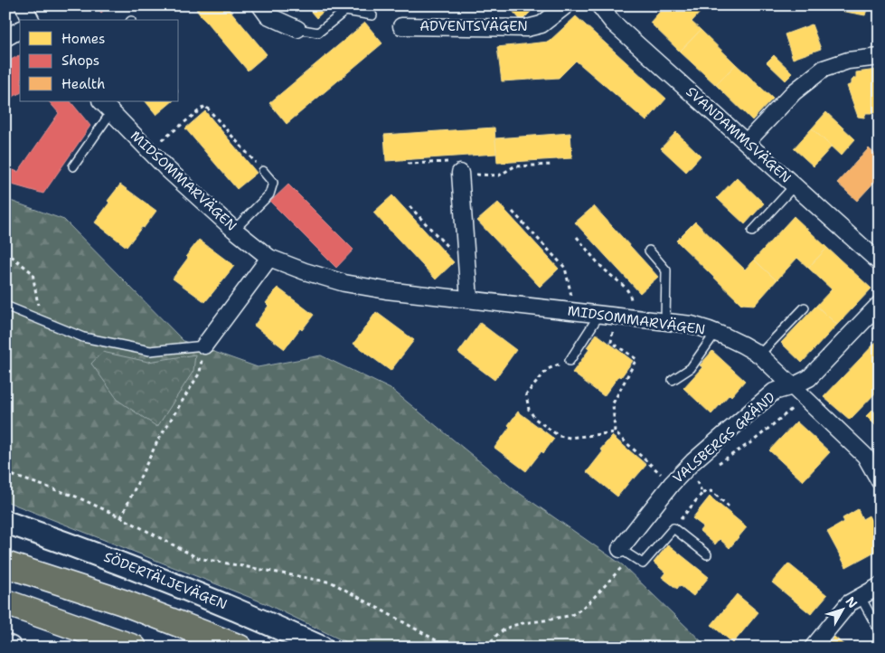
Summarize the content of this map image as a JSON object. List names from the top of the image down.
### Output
{
  "streets": {
    "main road": ["SÖDERTÄLJEVÄGEN"],
    "street": [
      "ADVENTSVÄGEN",
      "SVANDAMMSVÄGEN",
      "MIDSOMMARVÄGEN",
      "VALSBERGS GRÄND"
    ]
  },
  "crossings": [
    ["MIDSOMMARVÄGEN", "VALSBERGS GRÄND"]
  ],
  "legend": ["Homes", "Shops", "Health"],
  "north": "top right"
}
